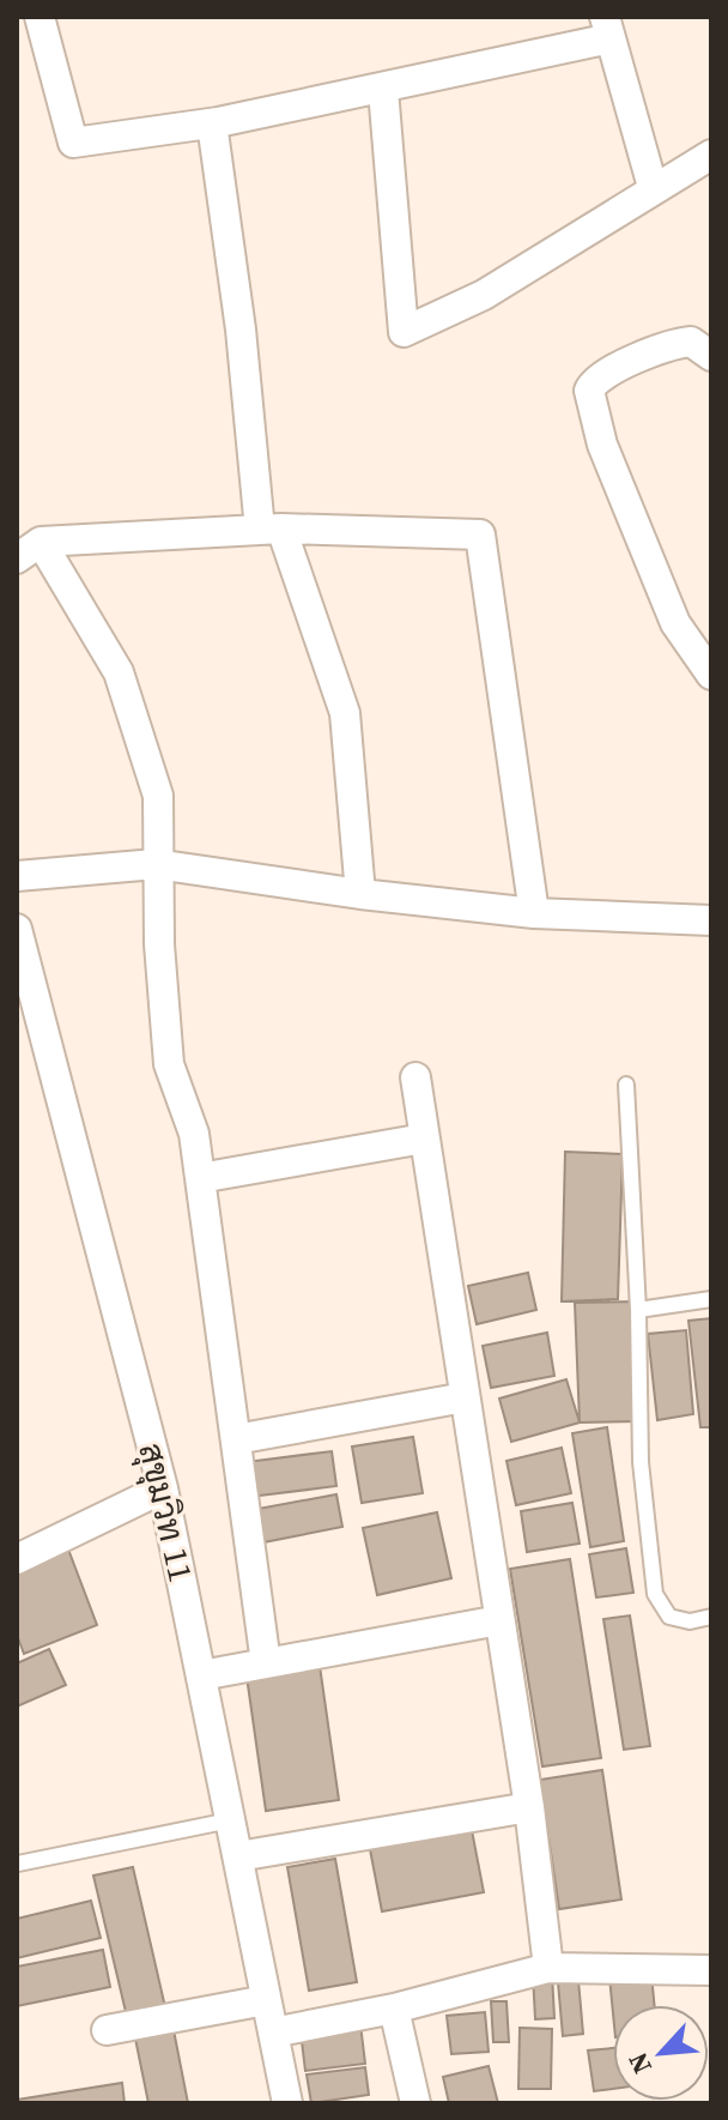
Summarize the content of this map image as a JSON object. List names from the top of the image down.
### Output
{
  "streets": {
    "street": ["สุขุมวิท 11"]
  },
  "north": "bottom left"
}
